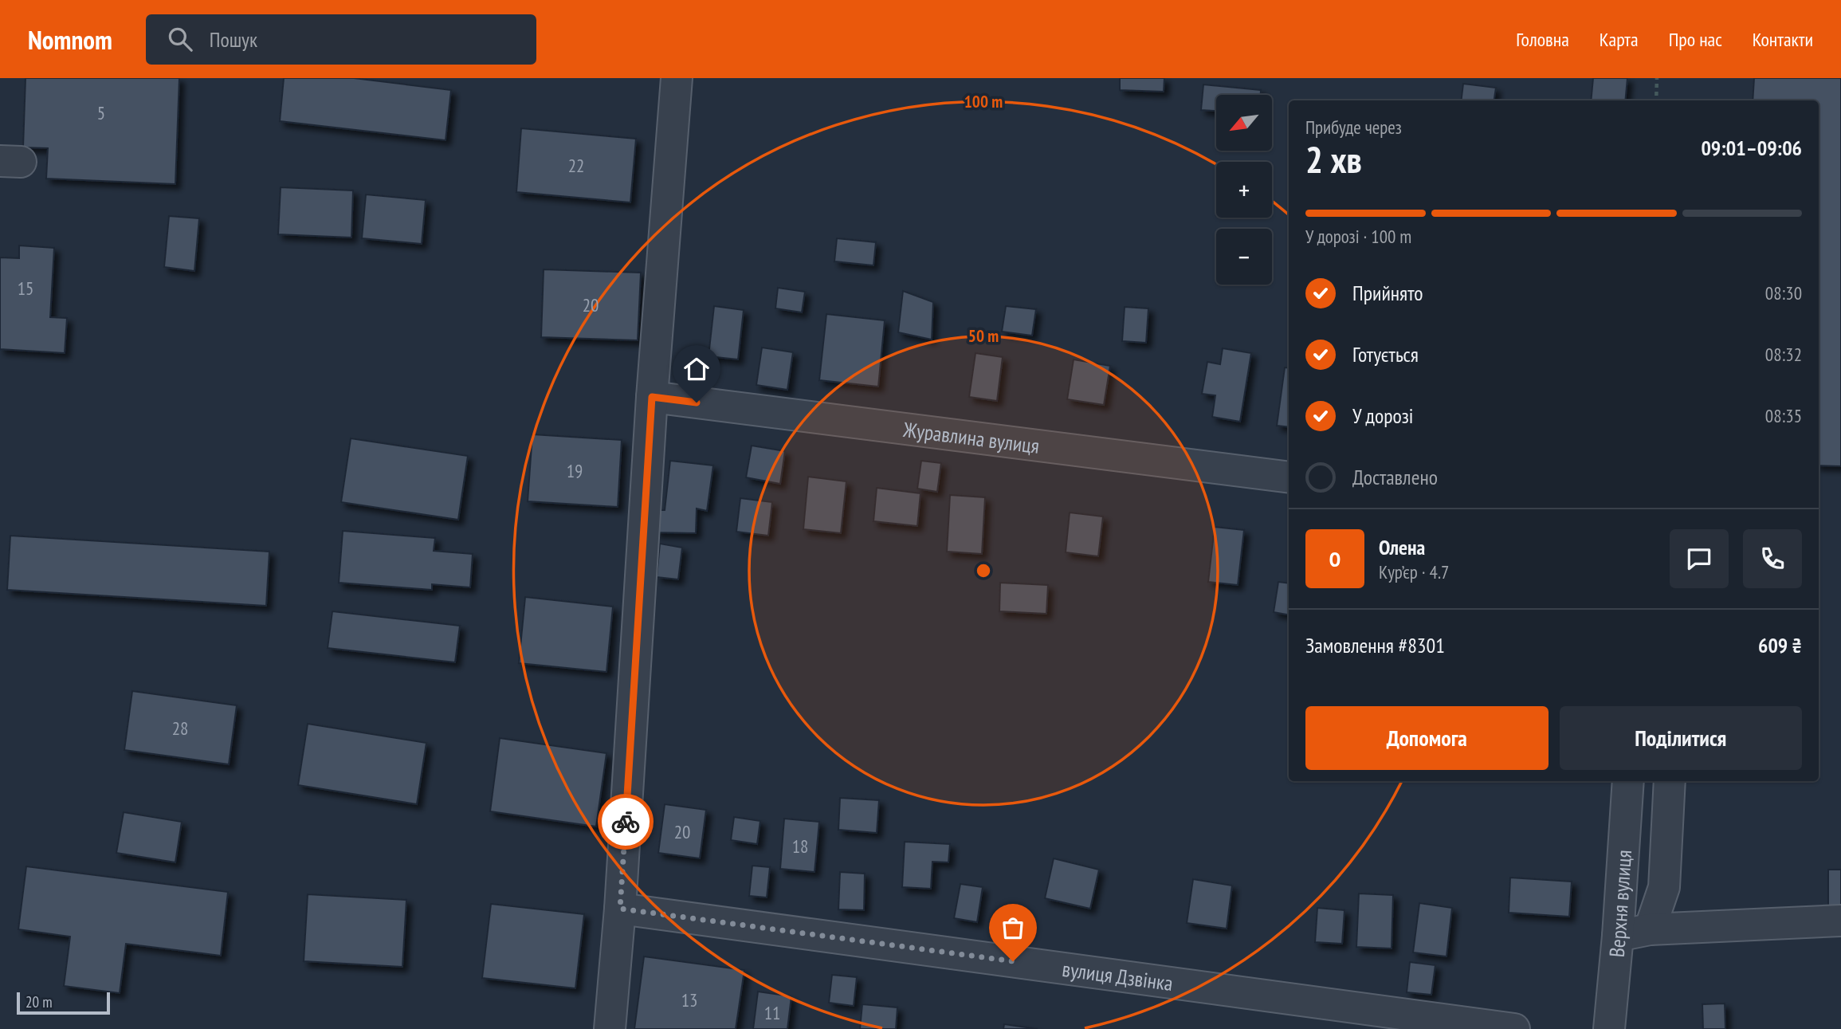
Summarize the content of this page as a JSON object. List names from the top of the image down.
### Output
{
  "streets": {
    "street": ["Журавлина вулиця", "Верхня вулиця", "вулиця Дзвінка"]
  },
  "house_numbers": [
    "5",
    "22",
    "15",
    "20",
    "19",
    "28",
    "20",
    "18",
    "13",
    "11"
  ],
  "scale_bar": "20 m",
  "north": "bottom left",
  "page": {
    "header": "Nomnom",
    "search": "Пошук",
    "nav": [
      "Головна",
      "Карта",
      "Про нас",
      "Контакти"
    ],
    "map_buttons": ["+", "−"],
    "heading": ["2 хв", "Прибуде через", "09:01–09:06"],
    "panel": [
      "Олена",
      "Кур’єр · 4.7",
      "Замовлення #8301",
      "609 ₴"
    ],
    "bar": "У дорозі · 100 m",
    "list": [
      ["Прийнято", "08:30"],
      ["Готується", "08:32"],
      ["У дорозі", "08:35"],
      "Доставлено"
    ],
    "round": "О",
    "buttons": ["Допомога", "Поділитися"],
    "scale": "20 m"
  },
  "rings": ["100 m", "50 m"]
}
